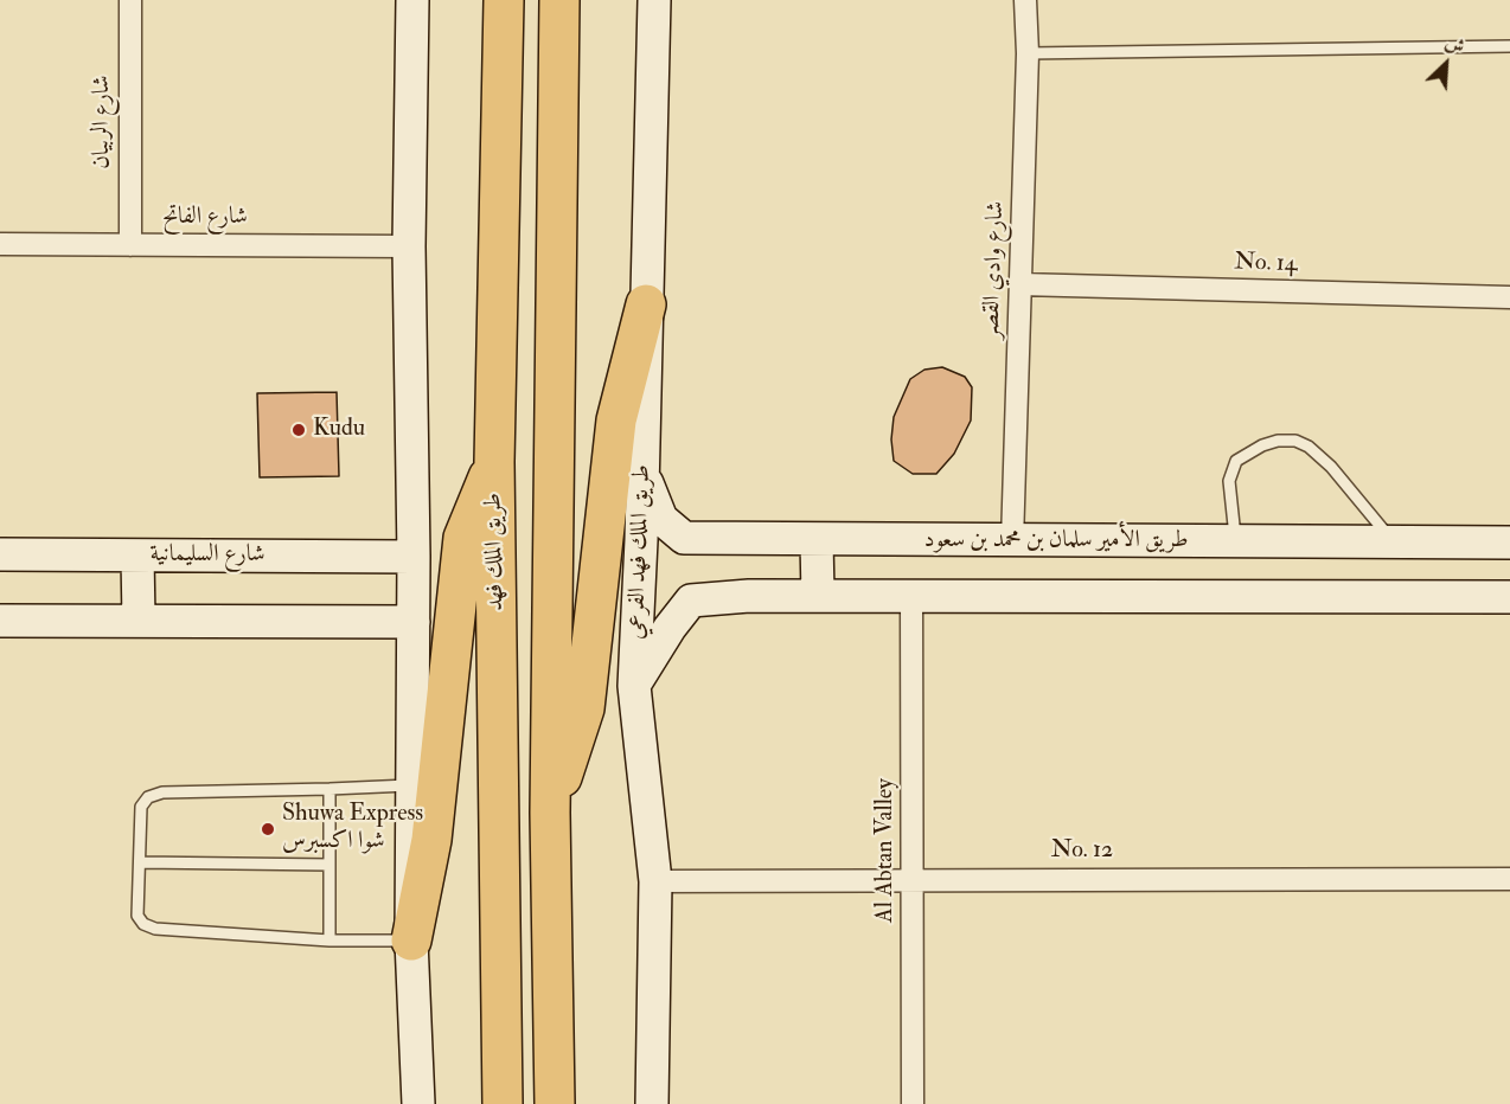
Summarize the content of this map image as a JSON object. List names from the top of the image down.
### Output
{
  "streets": {
    "highway": ["طريق الملك فهد"],
    "street": [
      "شارع الربيان",
      "شارع الفاتح",
      "No. 14",
      "شارع وادي القصر",
      "طريق الأمير سلمان بن محمد بن سعود",
      "طريق الملك فهد الفرعي",
      "شارع السليمانية",
      "Al Abtan Valley",
      "No. 12"
    ]
  },
  "crossings": [
    ["شارع الربيان", "شارع الفاتح"],
    ["No. 14", "شارع وادي القصر"],
    ["شارع وادي القصر", "طريق الأمير سلمان بن محمد بن سعود"],
    ["طريق الأمير سلمان بن محمد بن سعود", "طريق الملك فهد الفرعي"],
    ["طريق الملك فهد الفرعي", "No. 12"],
    ["Al Abtan Valley", "No. 12"]
  ],
  "places": ["Kudu", "Shuwa Express شوا اكسبرس"],
  "north": "top right"
}
